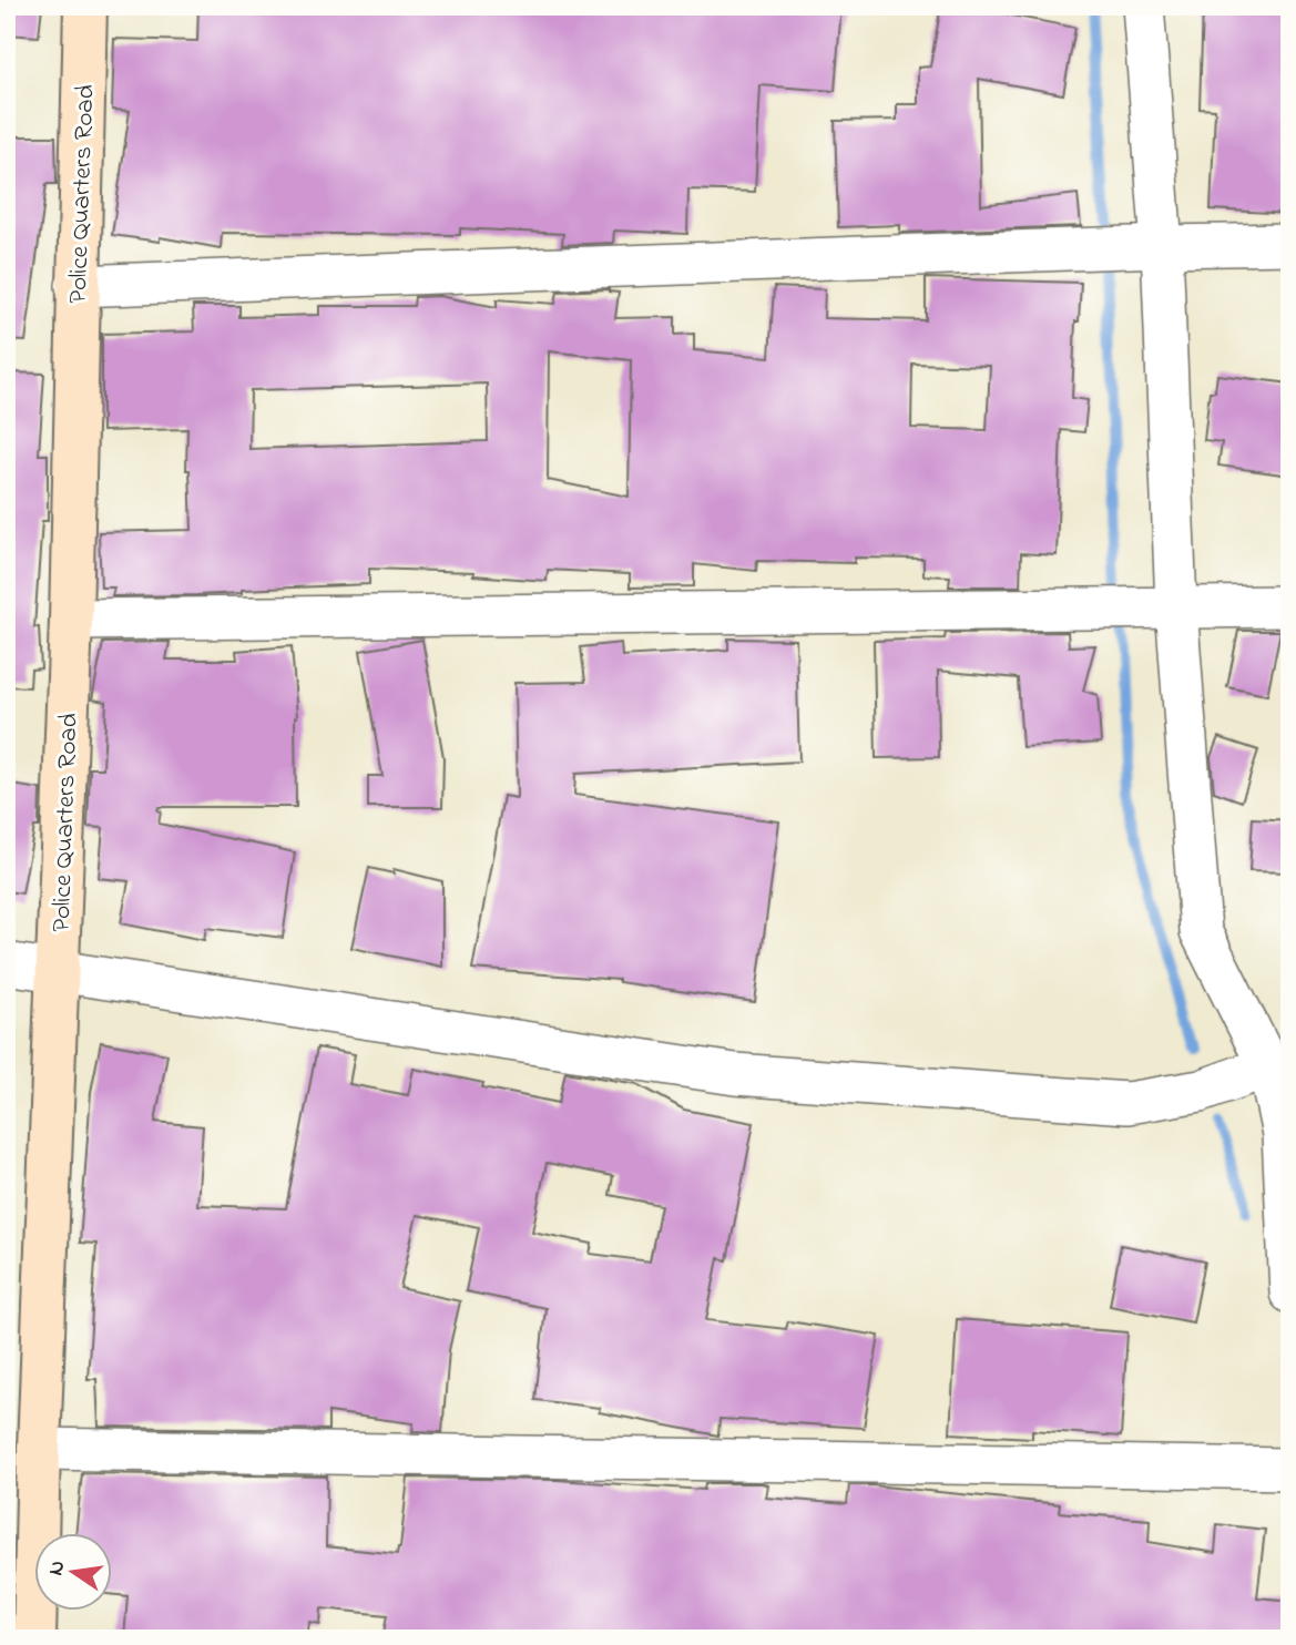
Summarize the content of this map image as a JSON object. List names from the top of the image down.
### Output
{
  "streets": {
    "street": ["Police Quarters Road"]
  },
  "north": "left"
}
